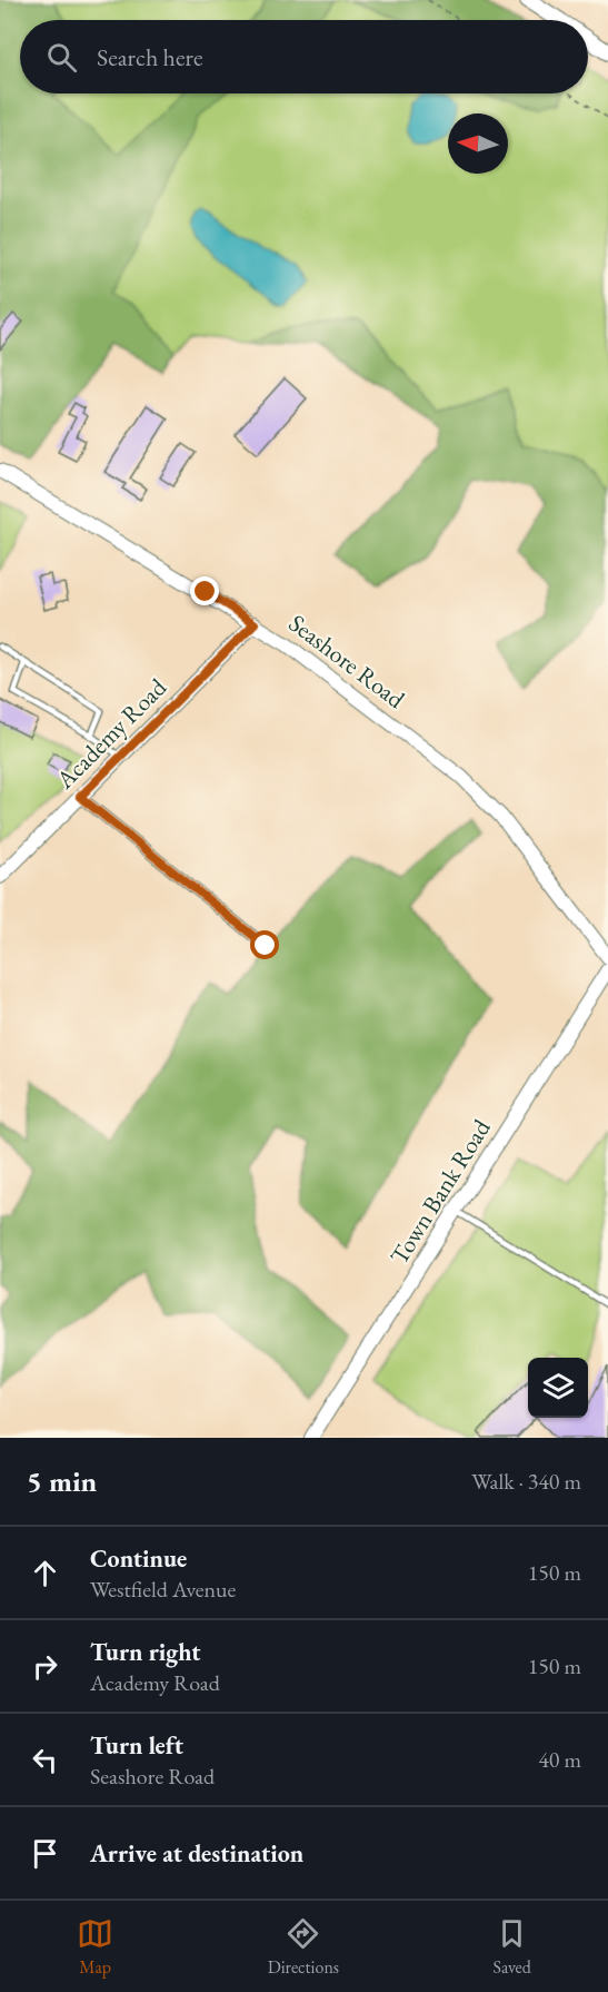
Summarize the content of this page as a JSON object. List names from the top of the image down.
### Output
{
  "streets": {
    "street": ["Seashore Road", "Academy Road", "Town Bank Road"]
  },
  "crossings": [
    ["Seashore Road", "Academy Road"]
  ],
  "north": "left",
  "page": {
    "search": "Search here",
    "heading": ["5 min", "Walk · 340 m"],
    "list": [
      ["Continue", "Westfield Avenue", "150 m"],
      ["Turn right", "Academy Road", "150 m"],
      ["Turn left", "Seashore Road", "40 m"],
      "Arrive at destination"
    ],
    "nav": ["Map", "Directions", "Saved"]
  }
}
